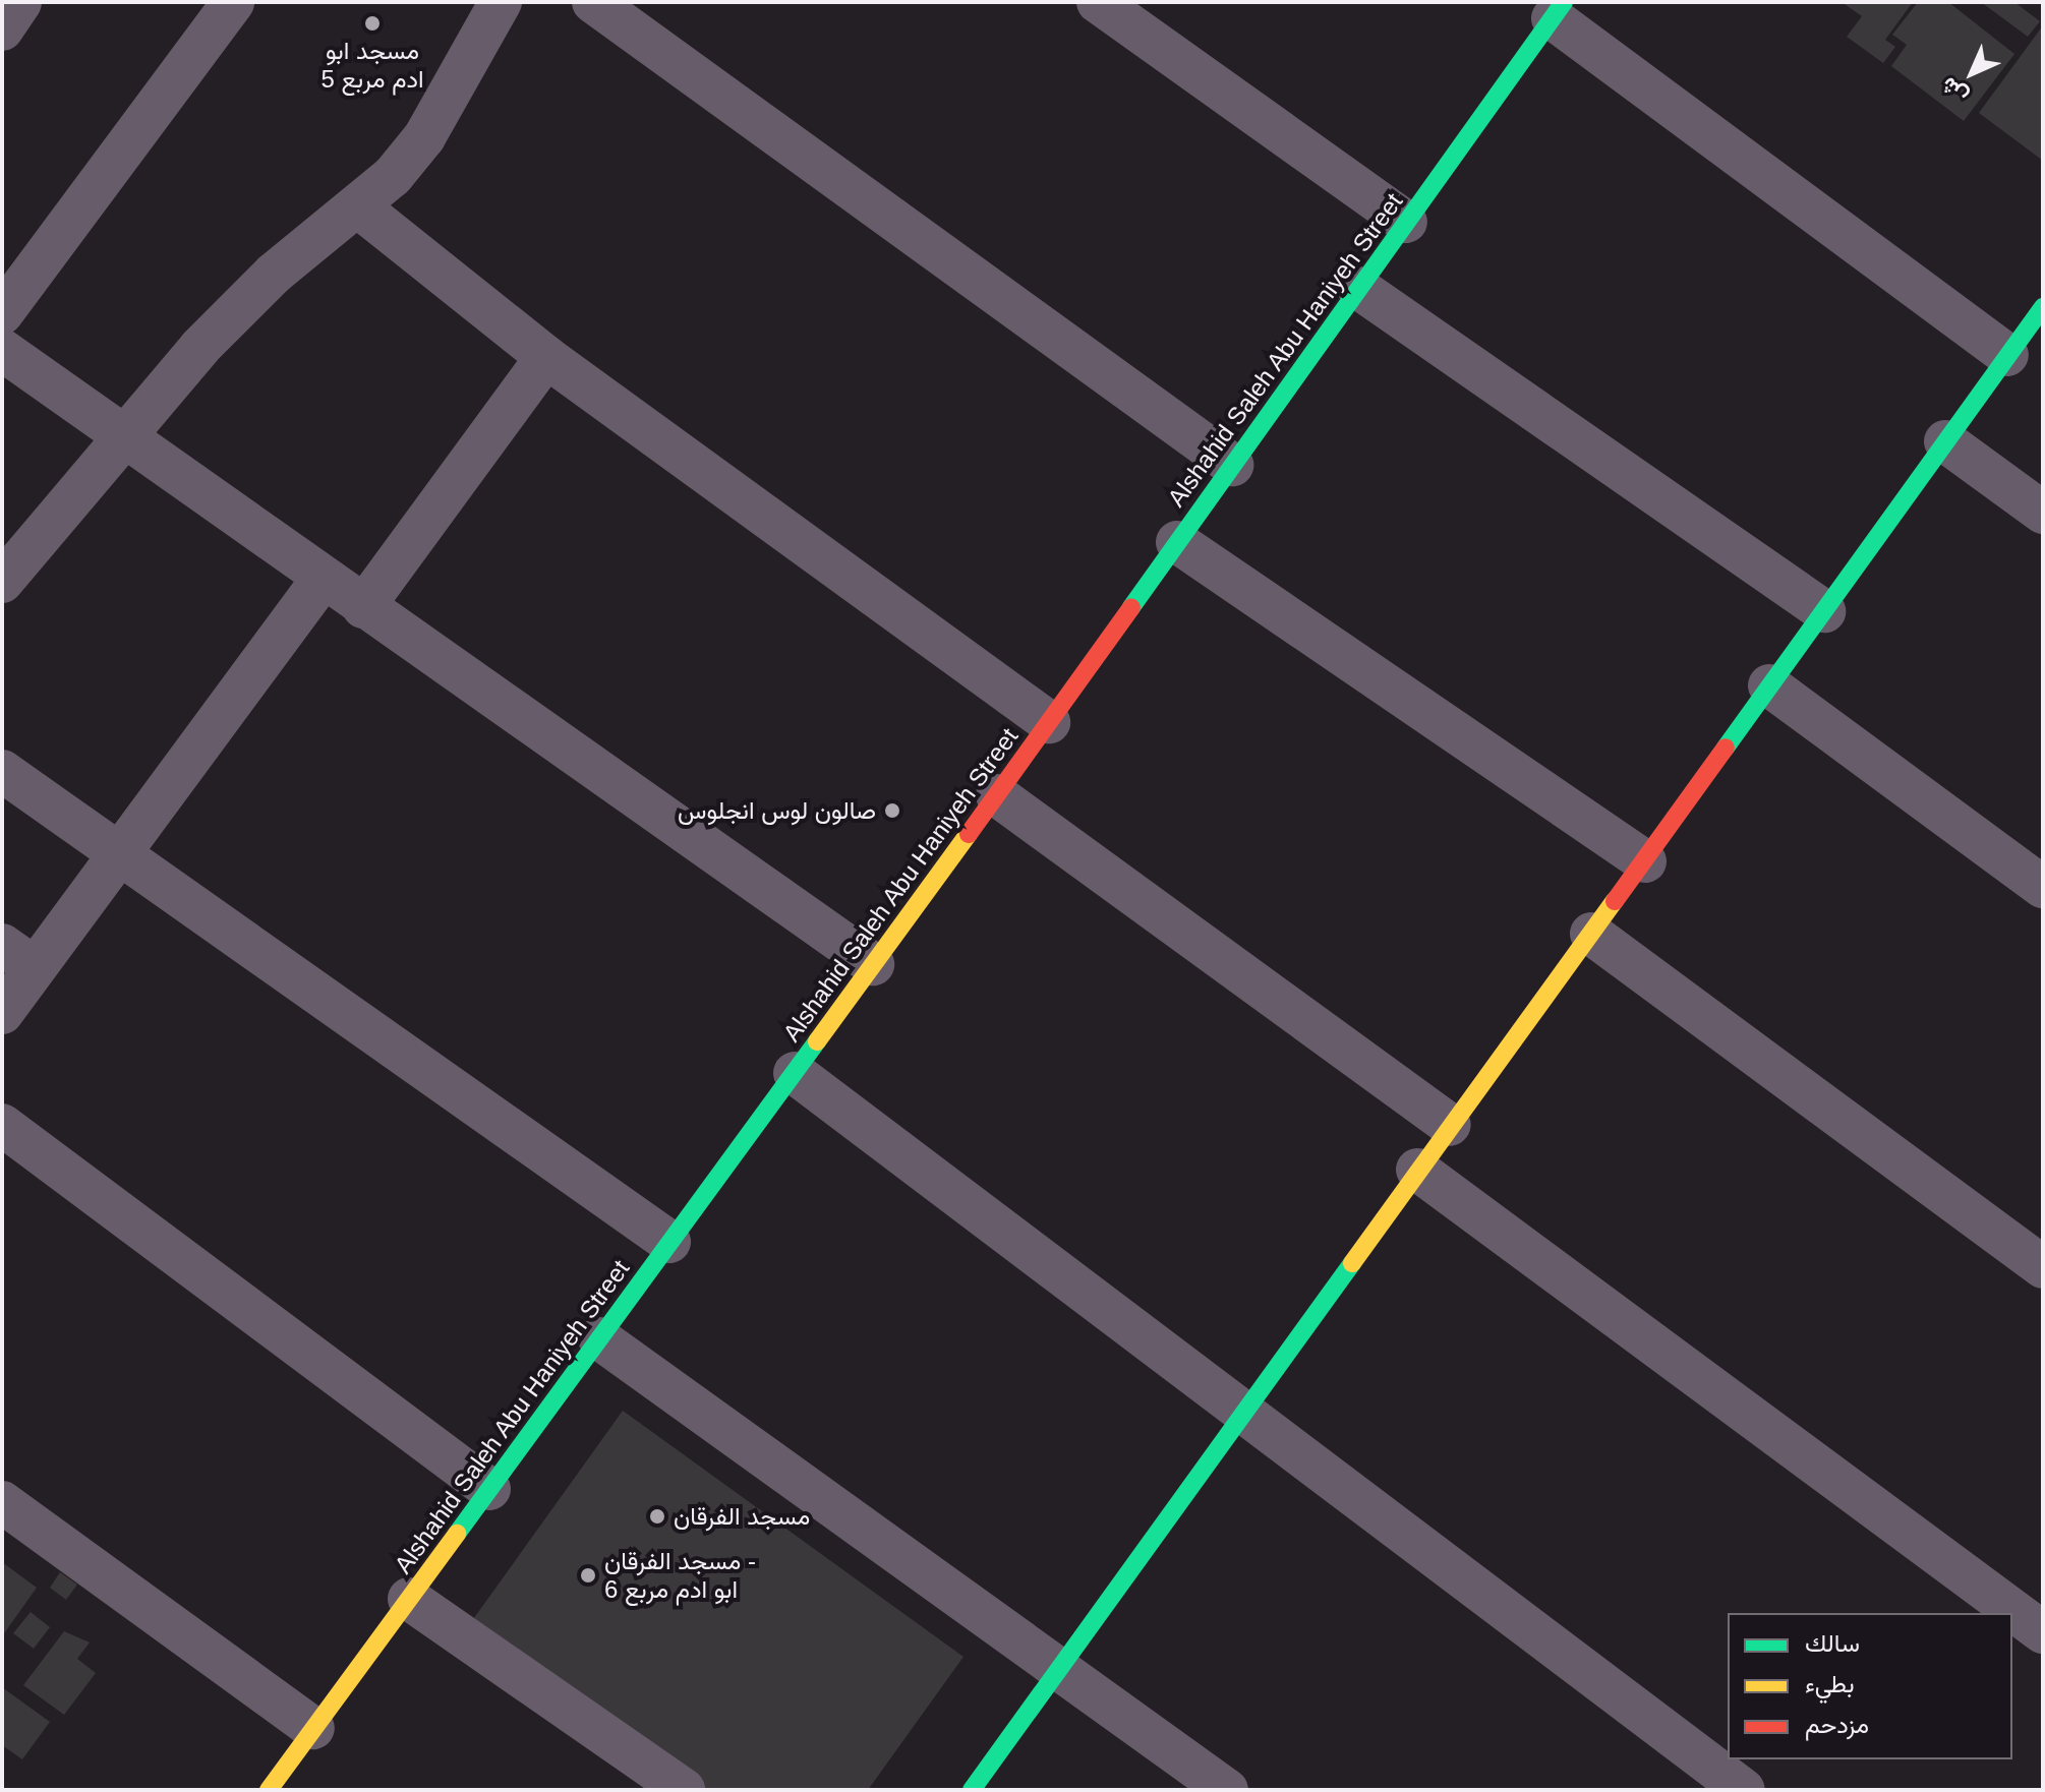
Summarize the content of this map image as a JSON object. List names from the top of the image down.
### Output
{
  "streets": {
    "street": ["Alshahid Saleh Abu Haniyeh Street"]
  },
  "places": [
    "مسجد ابو ادم مربع 5",
    "صالون لوس انجلوس",
    "مسجد الفرقان",
    "مسجد الفرقان - ابو ادم مربع 6"
  ],
  "legend": ["سالك", "بطيء", "مزدحم"],
  "north": "bottom left"
}
